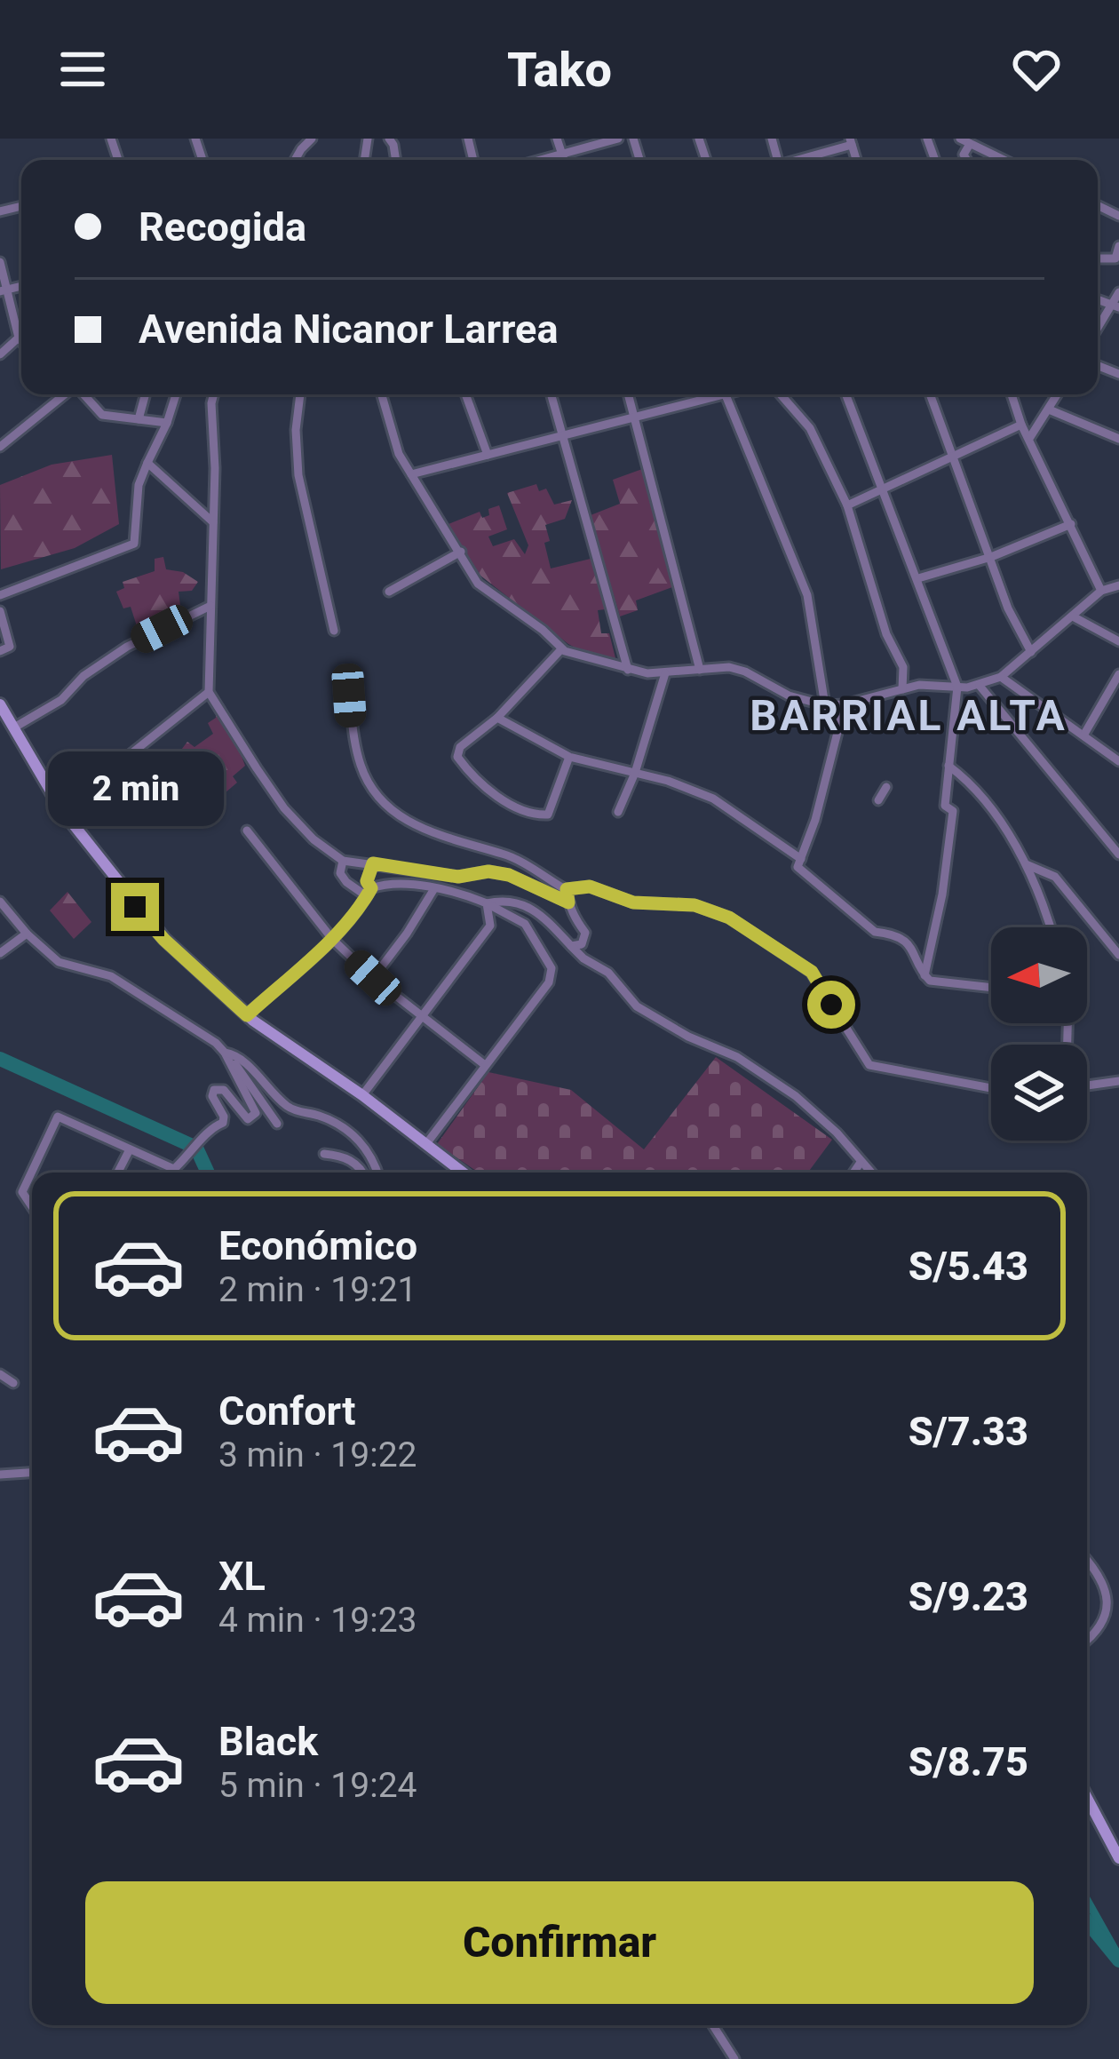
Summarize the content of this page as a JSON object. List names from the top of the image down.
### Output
{
  "districts": ["BARRIAL ALTA"],
  "north": "left",
  "page": {
    "header": "Tako",
    "banner": ["Recogida", "Avenida Nicanor Larrea"],
    "bubble": "2 min",
    "list": [
      {
        "name": "Económico",
        "note": "2 min · 19:21",
        "value": "S/5.43"
      },
      {
        "name": "Confort",
        "note": "3 min · 19:22",
        "value": "S/7.33"
      },
      {
        "name": "XL",
        "note": "4 min · 19:23",
        "value": "S/9.23"
      },
      {
        "name": "Black",
        "note": "5 min · 19:24",
        "value": "S/8.75"
      }
    ],
    "buttons": "Confirmar"
  }
}
